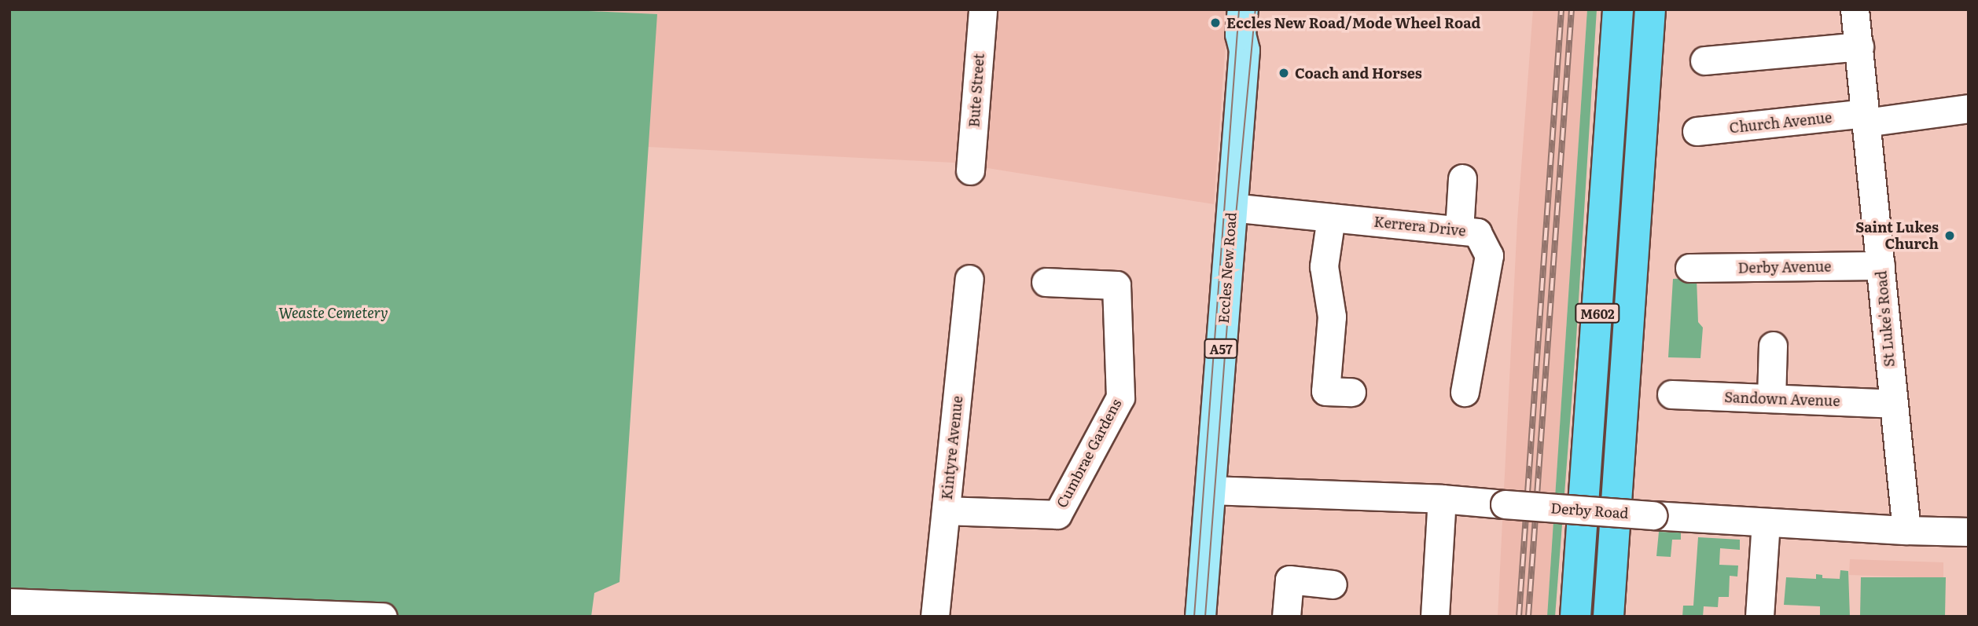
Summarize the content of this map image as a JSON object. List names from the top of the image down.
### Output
{
  "streets": {
    "highway": ["M602"],
    "main road": ["Eccles New Road", "A57"],
    "street": [
      "Bute Street",
      "Church Avenue",
      "Kerrera Drive",
      "Derby Avenue",
      "St Luke's Road",
      "Sandown Avenue",
      "Kintyre Avenue",
      "Cumbrae Gardens",
      "Derby Road"
    ]
  },
  "crossings": [
    ["Church Avenue", "St Luke's Road"],
    ["Kerrera Drive", "Eccles New Road"],
    ["Derby Avenue", "St Luke's Road"],
    ["Eccles New Road", "Derby Road"],
    ["St Luke's Road", "Sandown Avenue"],
    ["St Luke's Road", "Derby Road"],
    ["Kintyre Avenue", "Cumbrae Gardens"]
  ],
  "parks": ["Weaste Cemetery"],
  "places": ["Eccles New Road/Mode Wheel Road", "Coach and Horses", "Saint Lukes Church"]
}
